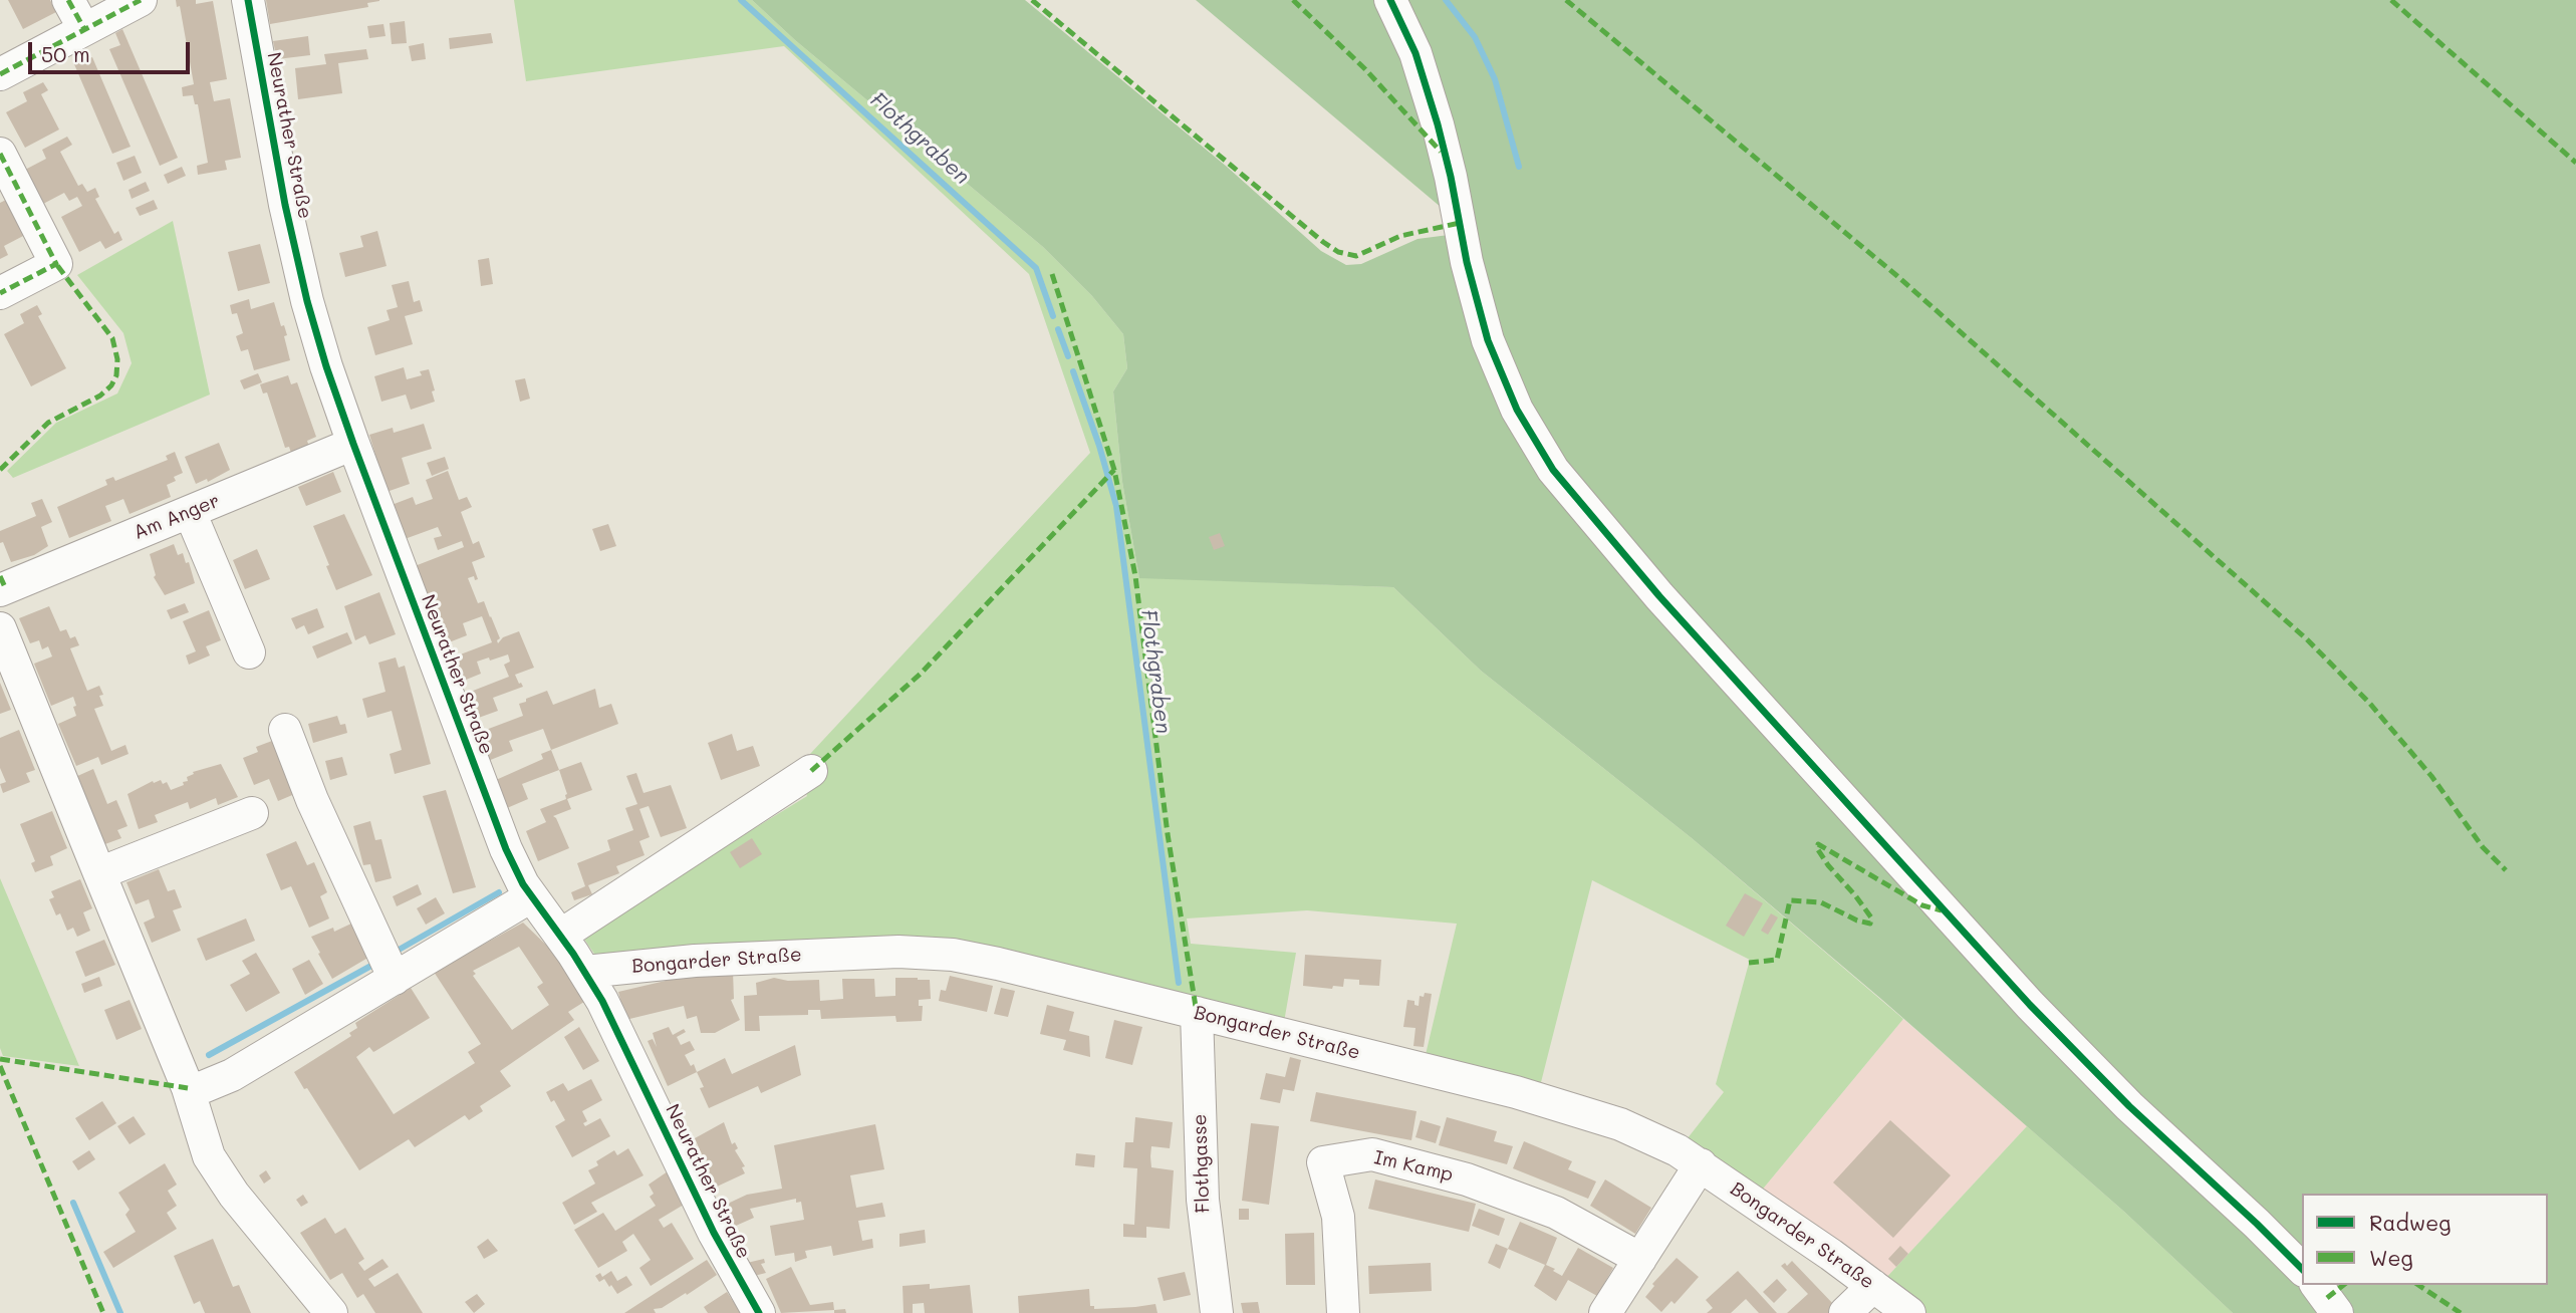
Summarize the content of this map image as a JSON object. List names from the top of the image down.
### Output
{
  "streets": {
    "street": [
      "Neurather Straße",
      "Am Anger",
      "Bongarder Straße",
      "Flothgasse",
      "Im Kamp"
    ]
  },
  "crossings": [
    ["Neurather Straße", "Am Anger"],
    ["Neurather Straße", "Bongarder Straße"],
    ["Bongarder Straße", "Flothgasse"]
  ],
  "water": ["Flothgraben"],
  "legend": ["Radweg", "Weg"],
  "scale_bar": "50 m"
}
